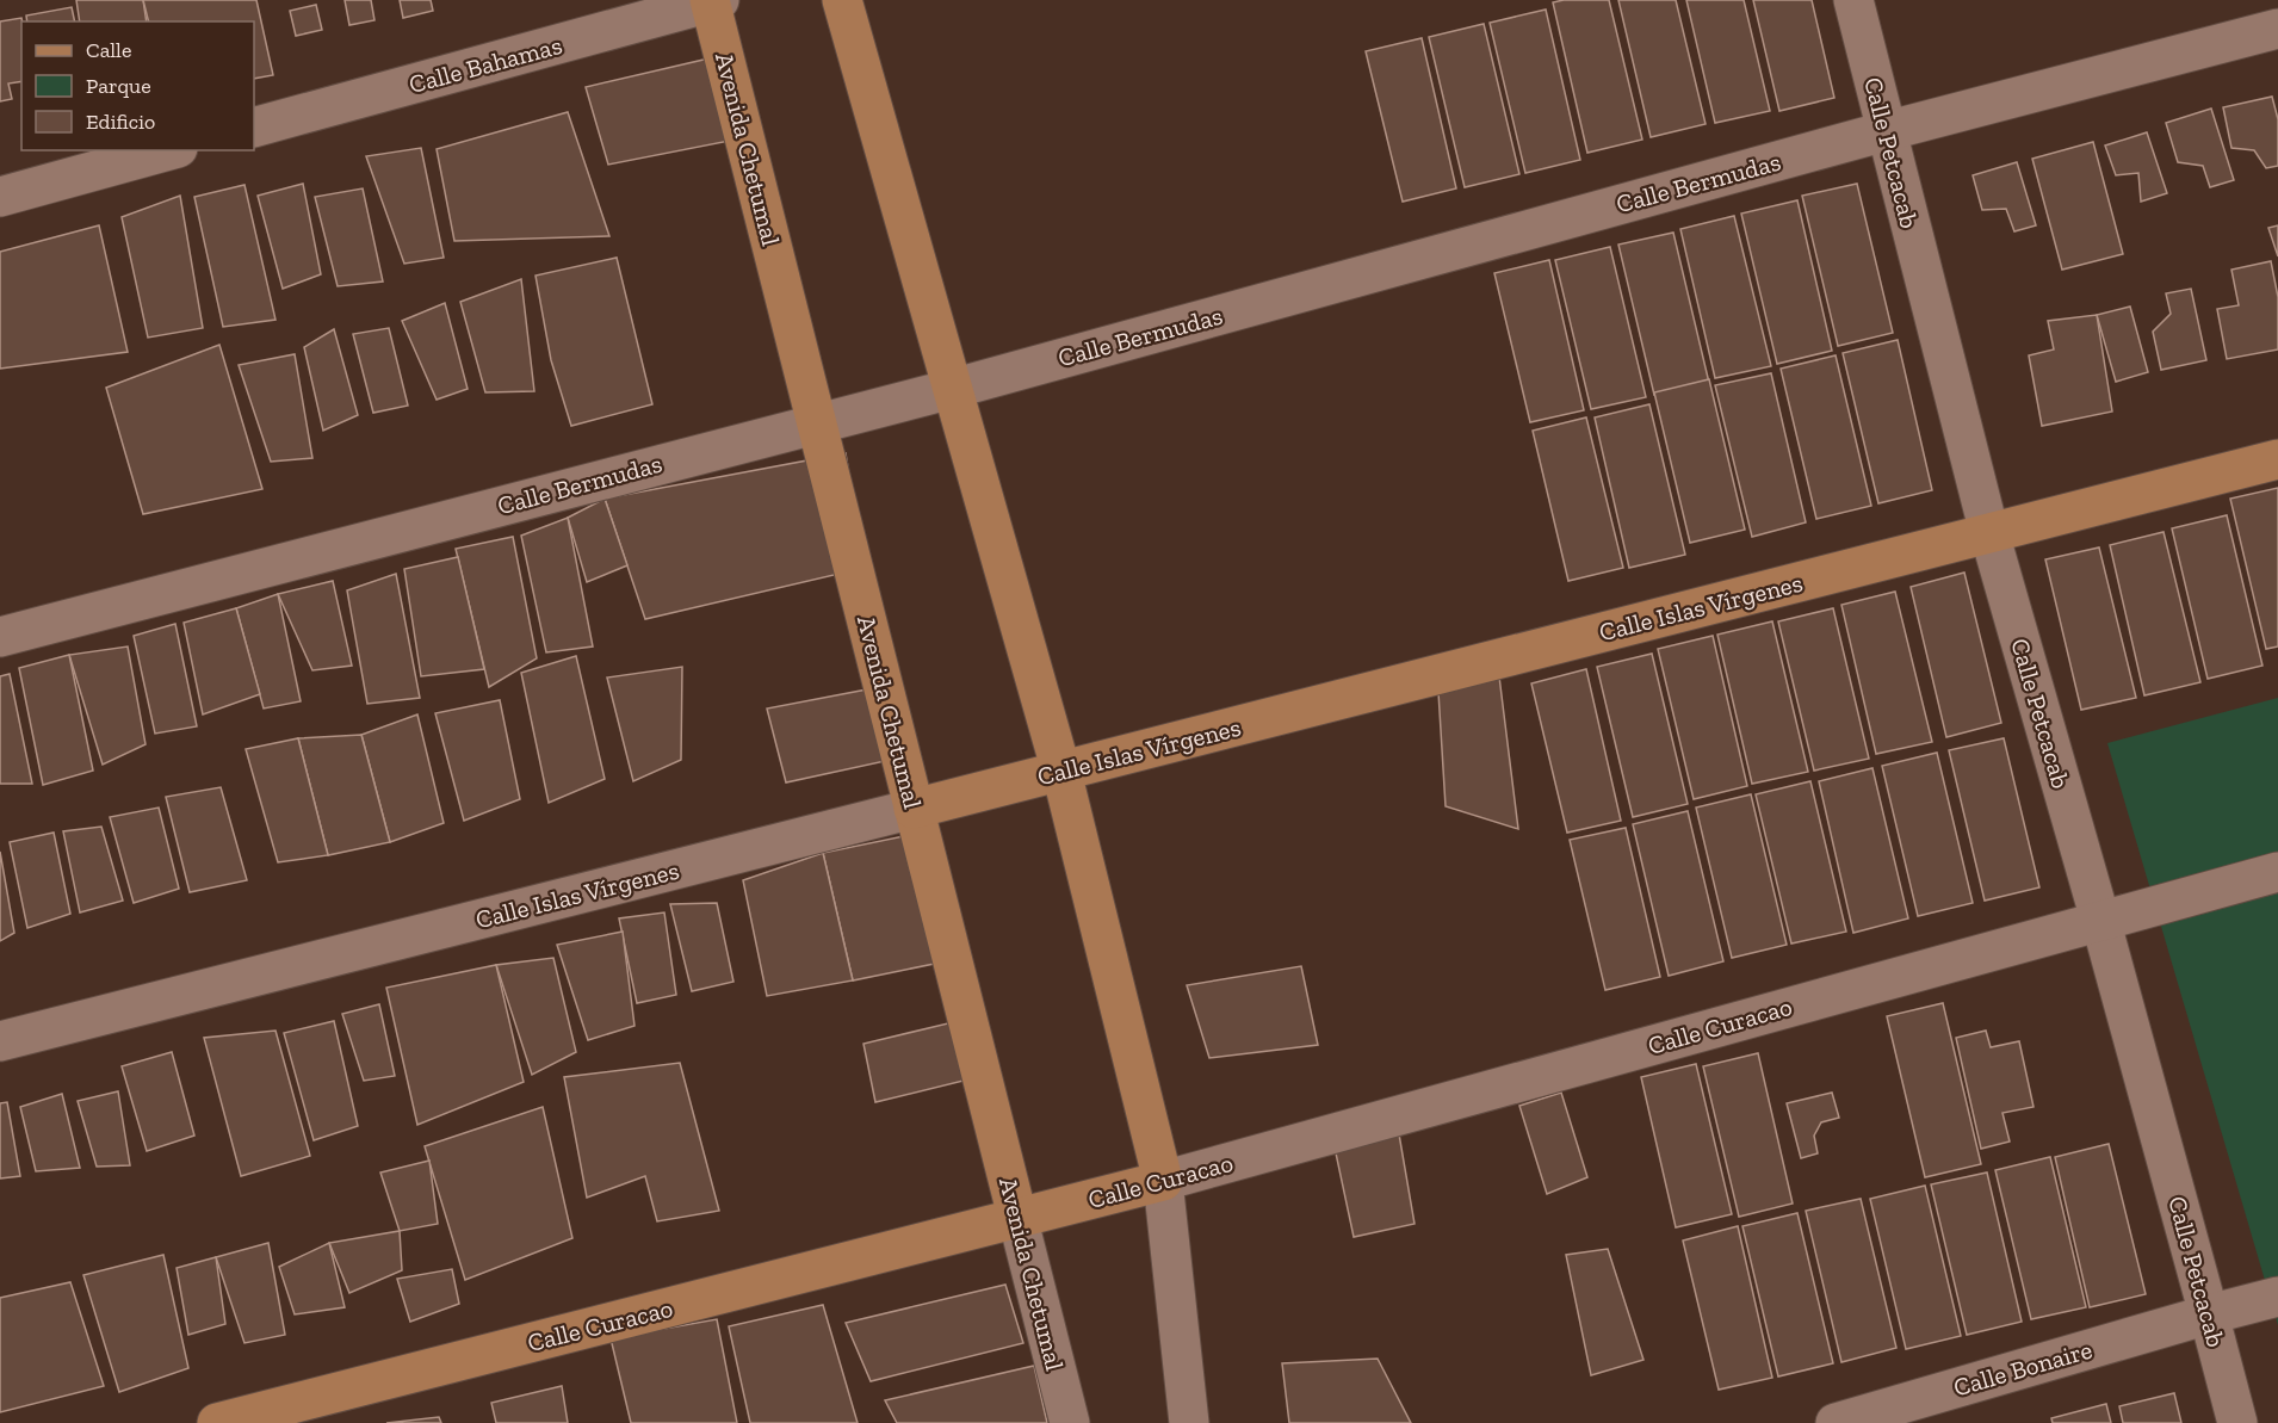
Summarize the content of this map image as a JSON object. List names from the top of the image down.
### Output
{
  "streets": {
    "main road": ["Avenida Chetumal", "Calle Islas Vírgenes", "Calle Curacao"],
    "street": [
      "Calle Bahamas",
      "Calle Petcacab",
      "Calle Bermudas",
      "Calle Bonaire"
    ]
  },
  "crossings": [
    ["Calle Bahamas", "Avenida Chetumal"],
    ["Avenida Chetumal", "Calle Bermudas"],
    ["Avenida Chetumal", "Calle Islas Vírgenes"],
    ["Avenida Chetumal", "Calle Curacao"],
    ["Calle Petcacab", "Calle Bermudas"],
    ["Calle Petcacab", "Calle Islas Vírgenes"],
    ["Calle Petcacab", "Calle Curacao"],
    ["Calle Petcacab", "Calle Bonaire"]
  ],
  "legend": ["Calle", "Parque", "Edificio"]
}
